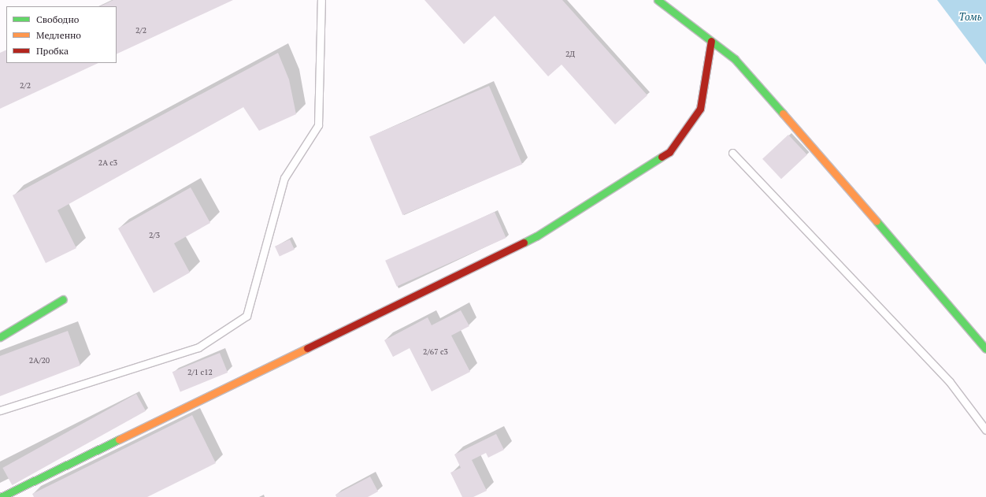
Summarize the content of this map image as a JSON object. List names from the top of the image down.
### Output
{
  "water": ["Томь"],
  "house_numbers": [
    "2/2",
    "2Д",
    "2/2",
    "2А с3",
    "2/3",
    "2/67 с3",
    "2А/20",
    "2/1 с12"
  ],
  "legend": ["Свободно", "Медленно", "Пробка"]
}
